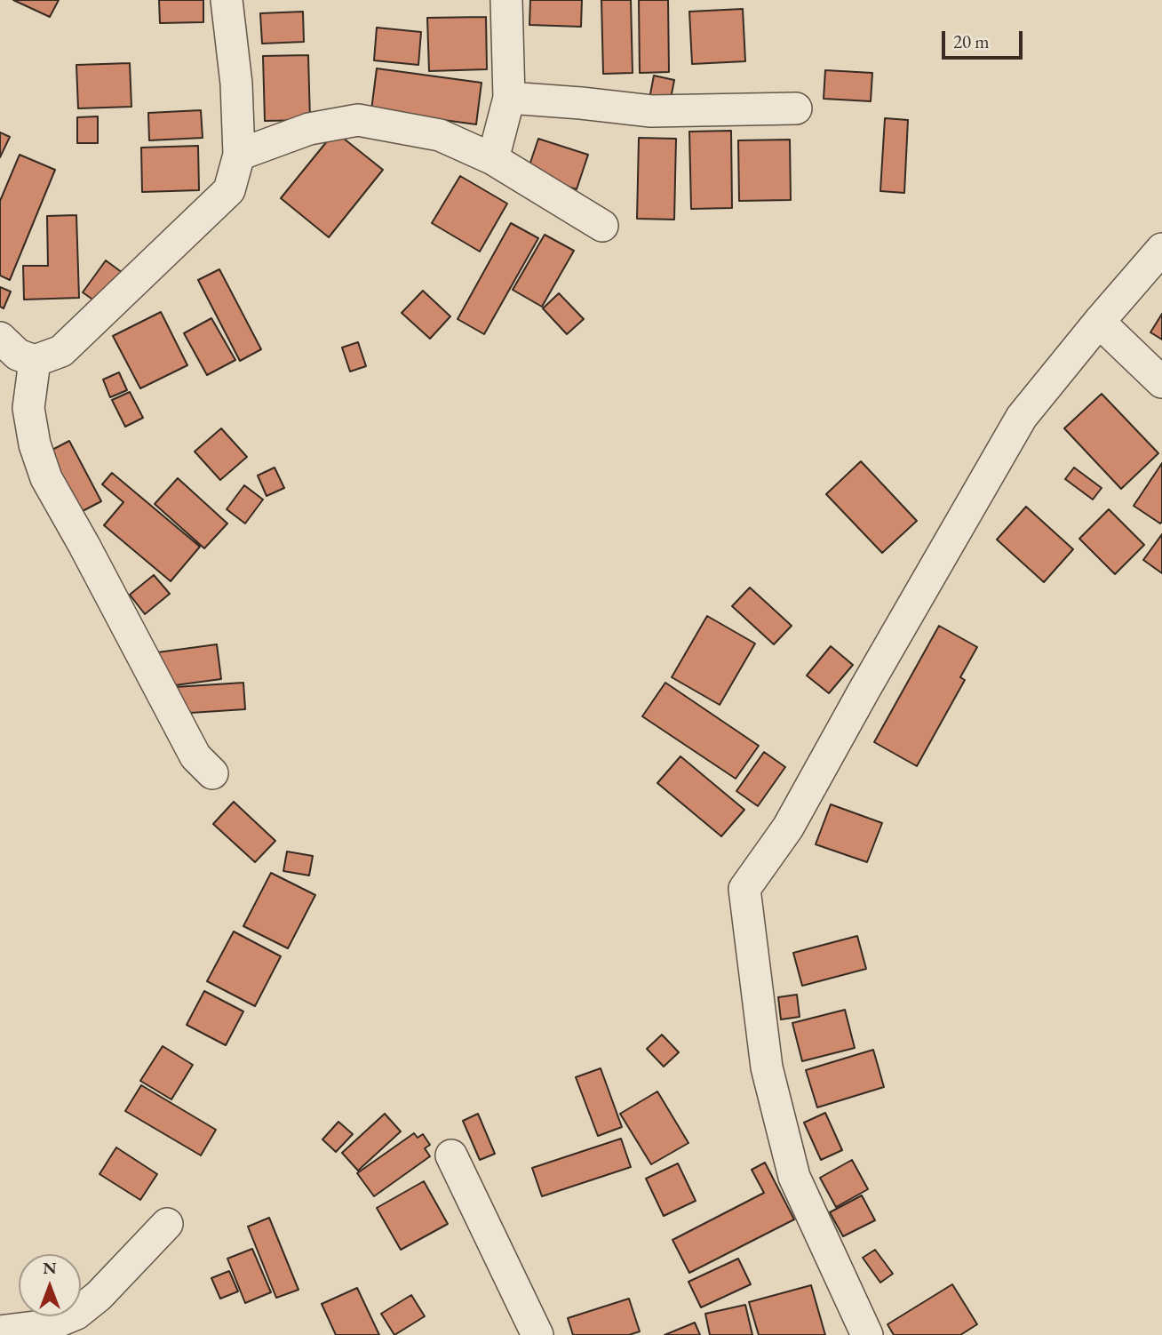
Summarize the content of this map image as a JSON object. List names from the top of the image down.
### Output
{
  "scale_bar": "20 m",
  "north": "top"
}
